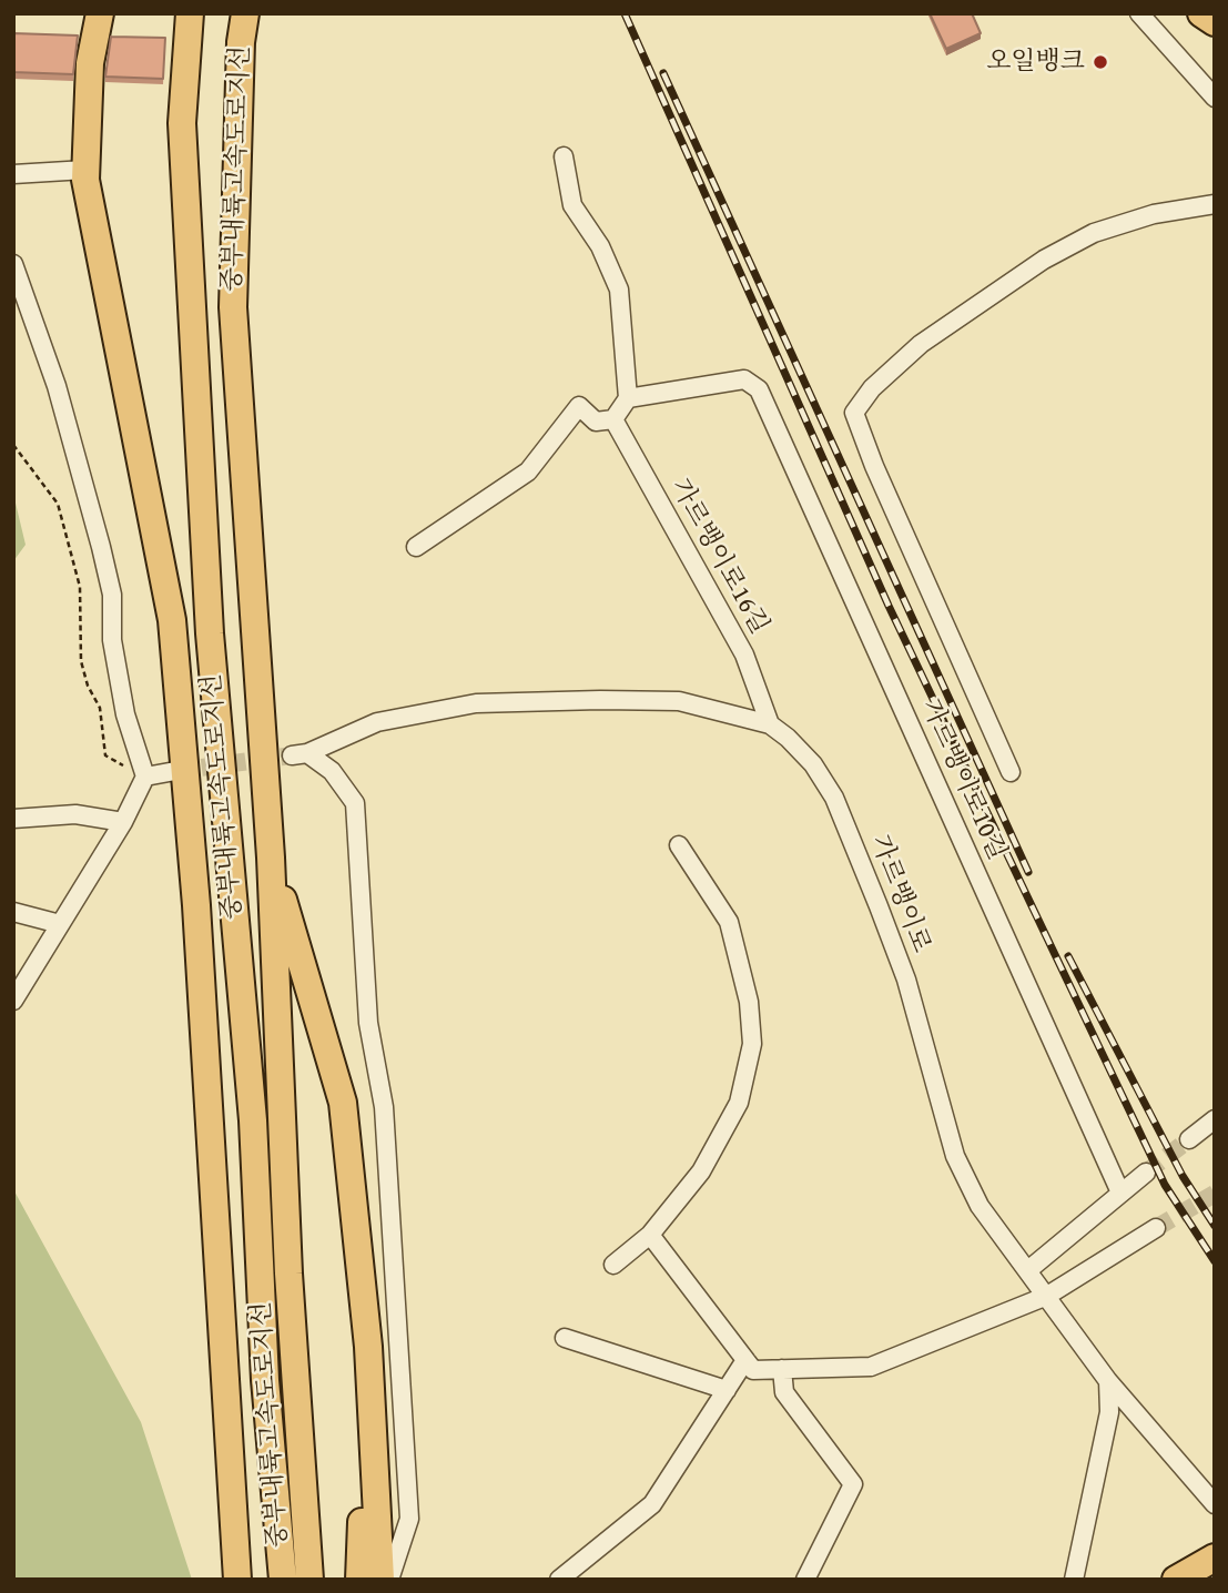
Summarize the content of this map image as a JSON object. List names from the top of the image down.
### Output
{
  "streets": {
    "highway": ["중부내륙고속도로지선"],
    "street": ["가르뱅이로16길", "가르뱅이로10길", "가르뱅이로"]
  },
  "crossings": [
    ["가르뱅이로16길", "가르뱅이로"]
  ],
  "places": ["오일뱅크"]
}
